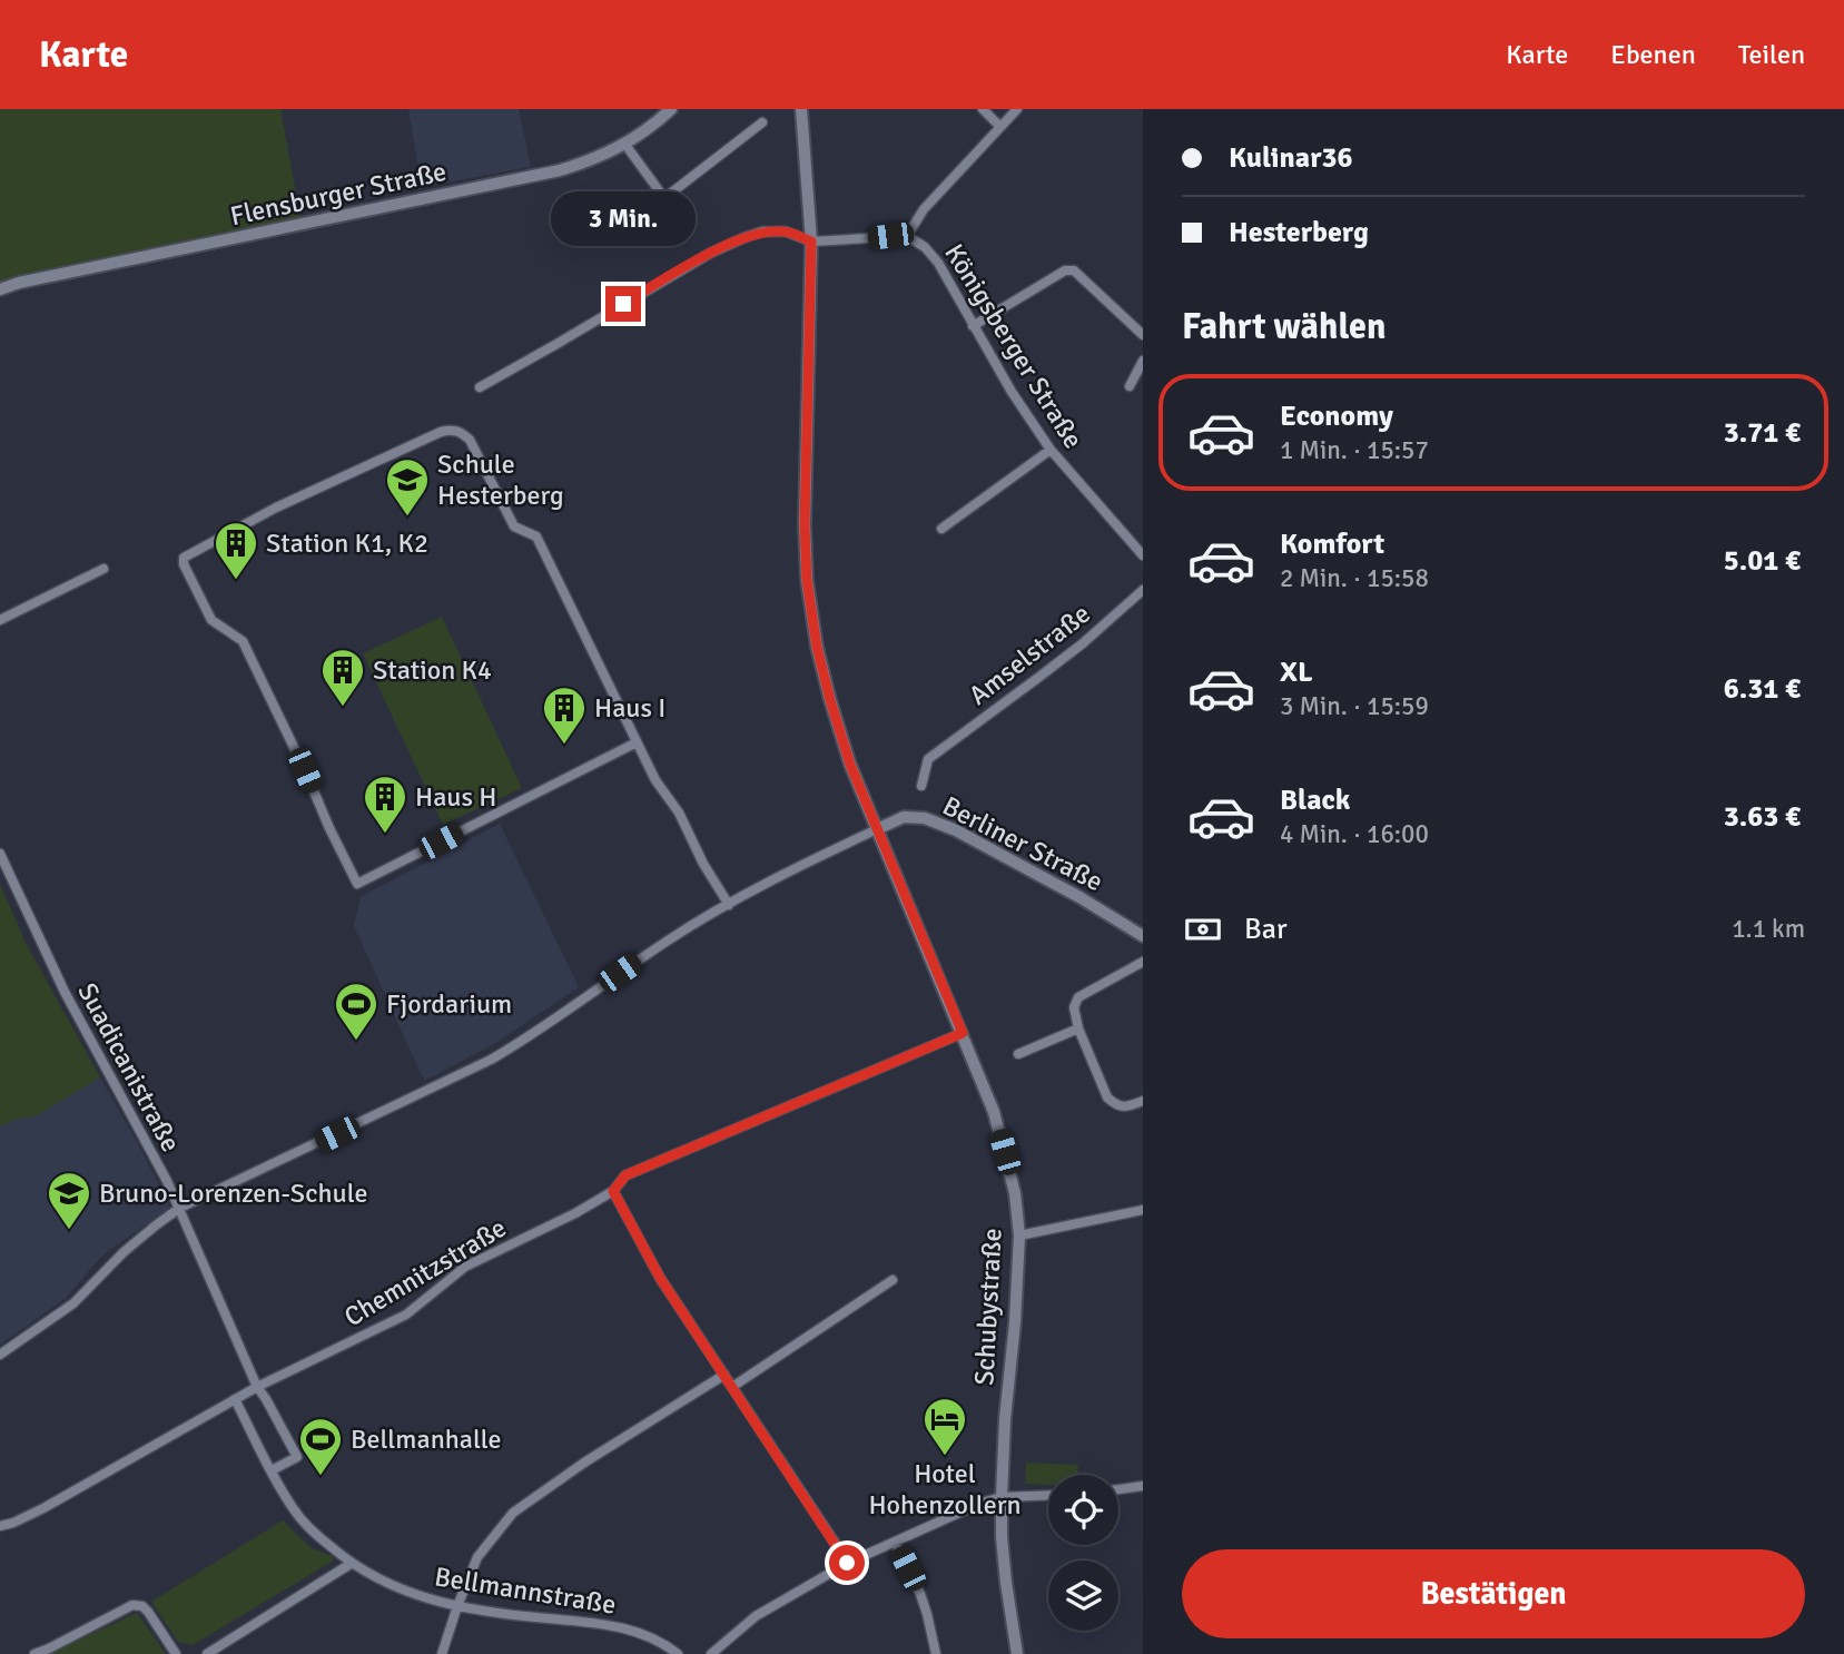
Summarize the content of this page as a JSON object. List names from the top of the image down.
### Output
{
  "streets": {
    "street": [
      "Flensburger Straße",
      "Königsberger Straße",
      "Amselstraße",
      "Berliner Straße",
      "Suadicanistraße",
      "Chemnitzstraße",
      "Schubystraße",
      "Bellmannstraße"
    ]
  },
  "crossings": [
    ["Berliner Straße", "Schubystraße"],
    ["Suadicanistraße", "Chemnitzstraße"],
    ["Chemnitzstraße", "Schubystraße"],
    ["Chemnitzstraße", "Bellmannstraße"]
  ],
  "places": {
    "school or university": ["Schule Hesterberg", "Bruno-Lorenzen-Schule"],
    "building": [
      "Station K1, K2",
      "Station K4",
      "Haus I",
      "Haus H"
    ],
    "sports": ["Fjordarium", "Bellmanhalle"],
    "hotel": ["Hotel Hohenzollern"]
  },
  "page": {
    "header": "Karte",
    "nav": ["Karte", "Ebenen", "Teilen"],
    "banner": ["Kulinar36", "Hesterberg"],
    "bubble": "3 Min.",
    "heading": "Fahrt wählen",
    "list": [
      {
        "name": "Economy",
        "note": "1 Min. · 15:57",
        "value": "3.71 €"
      },
      {
        "name": "Komfort",
        "note": "2 Min. · 15:58",
        "value": "5.01 €"
      },
      {
        "name": "XL",
        "note": "3 Min. · 15:59",
        "value": "6.31 €"
      },
      {
        "name": "Black",
        "note": "4 Min. · 16:00",
        "value": "3.63 €"
      }
    ],
    "pay": ["Bar", "1.1 km"],
    "buttons": "Bestätigen"
  }
}
